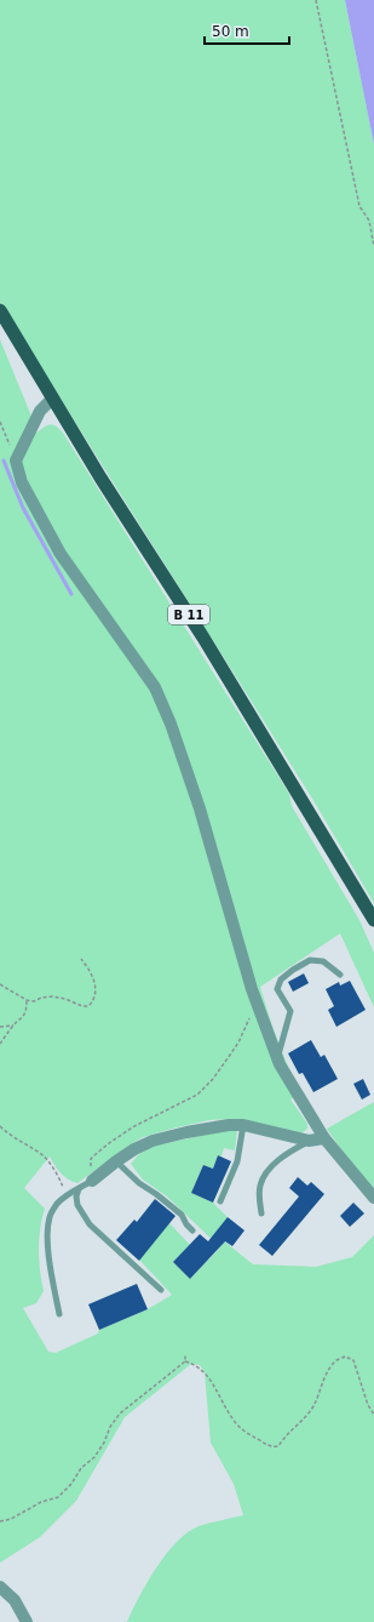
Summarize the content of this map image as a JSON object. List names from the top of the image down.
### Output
{
  "streets": {
    "main road": ["B 11"]
  },
  "scale_bar": "50 m"
}
